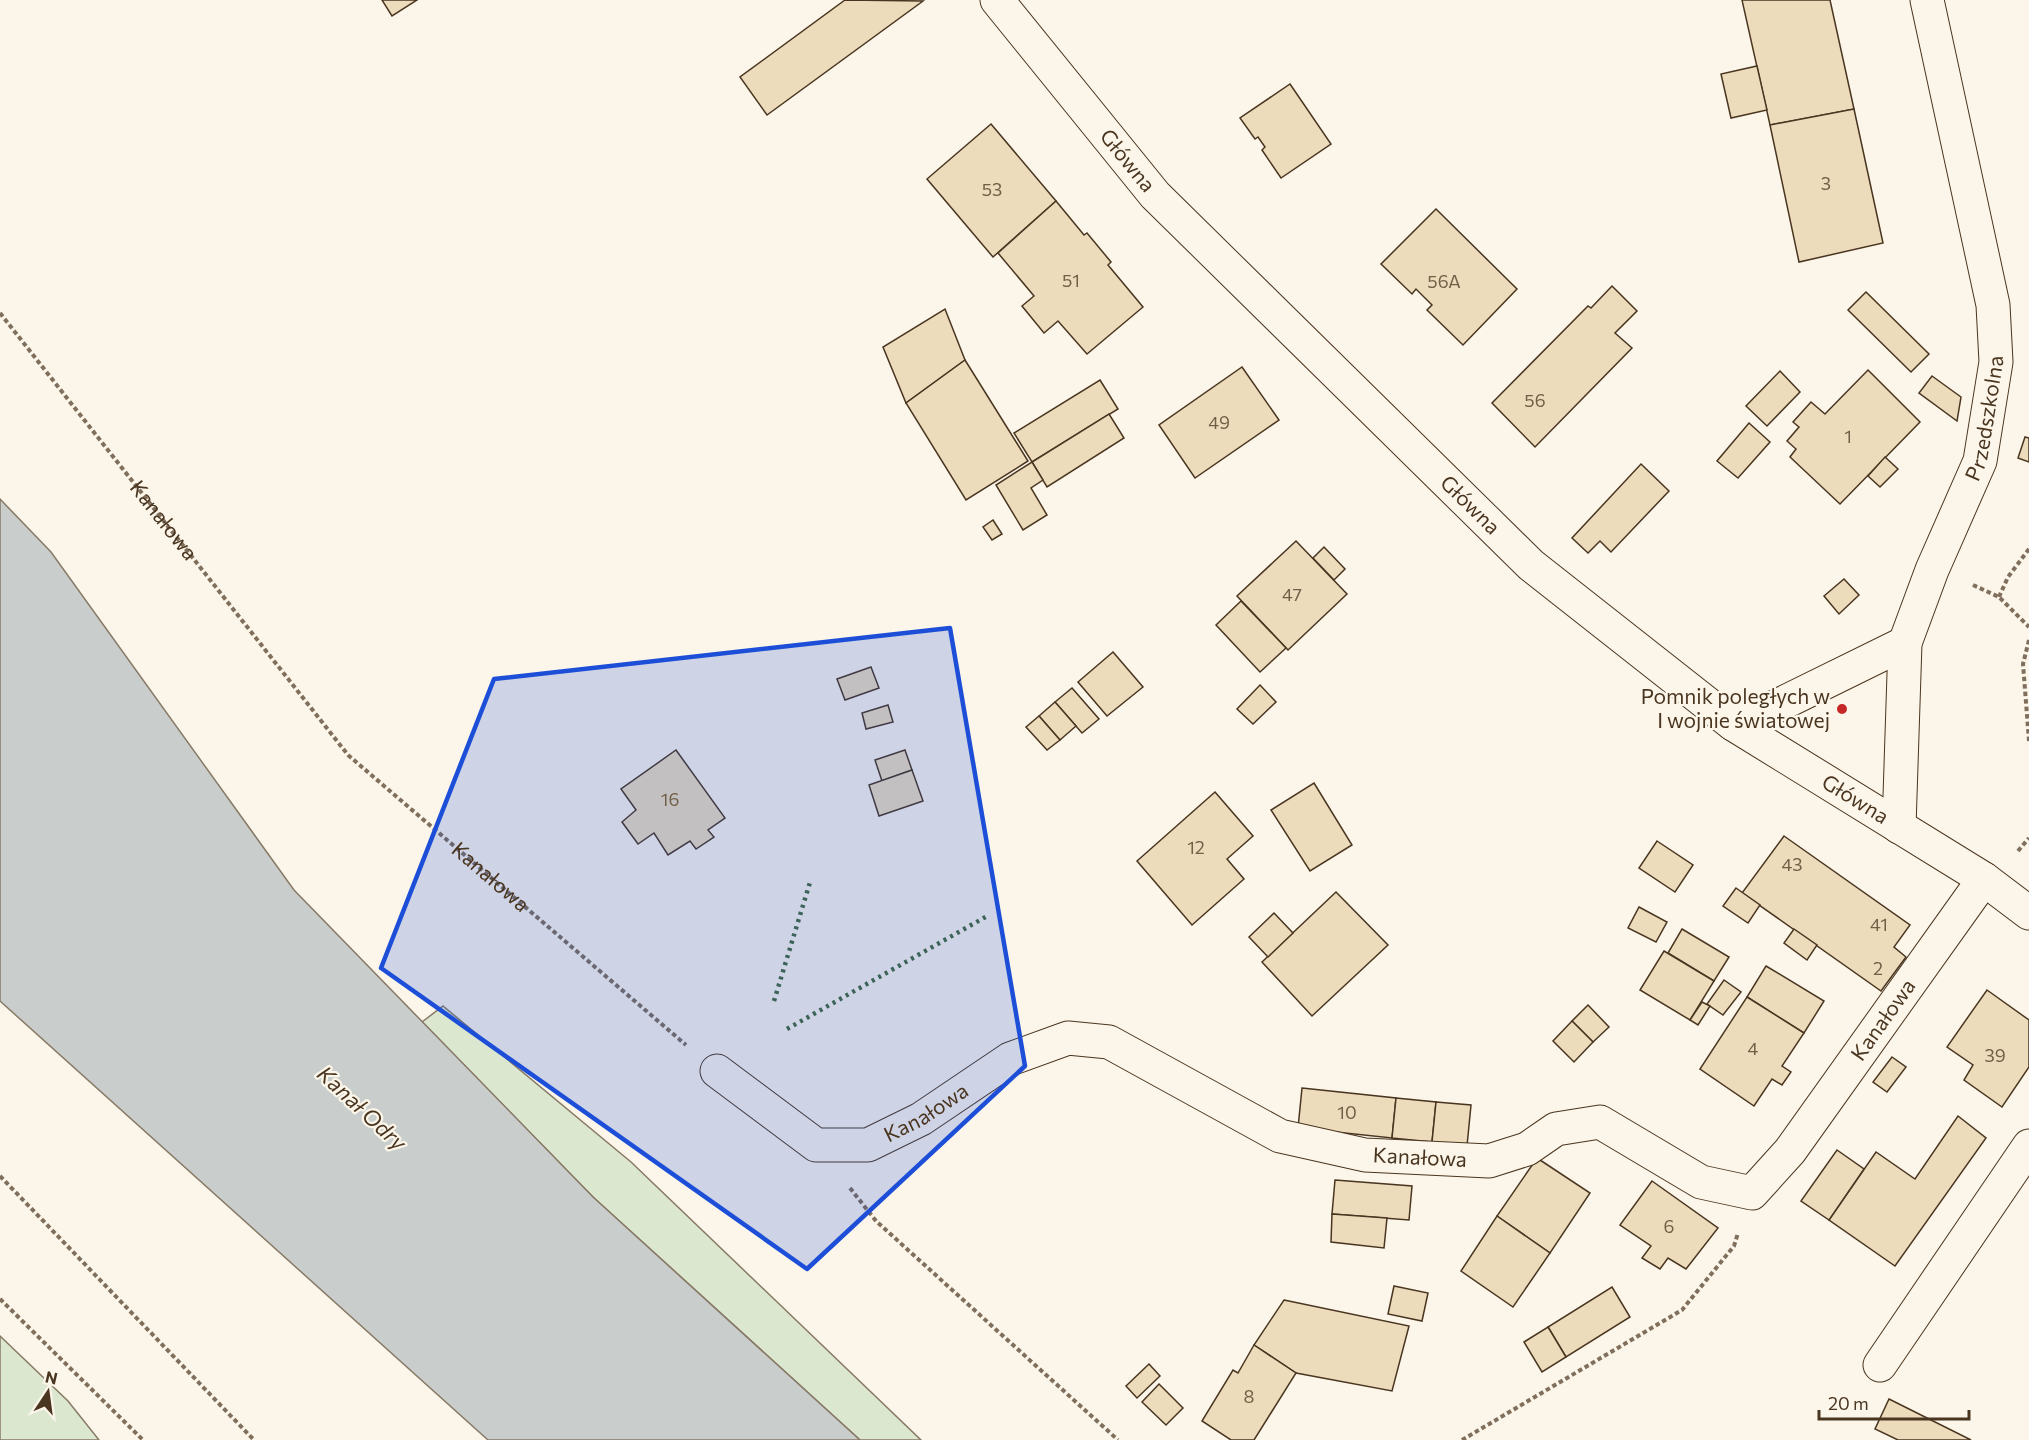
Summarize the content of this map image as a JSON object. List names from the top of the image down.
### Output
{
  "streets": {
    "street": ["Główna", "Przedszkolna", "Kanałowa"]
  },
  "crossings": [
    ["Główna", "Przedszkolna"],
    ["Główna", "Kanałowa"]
  ],
  "water": ["Kanał Odry"],
  "places": ["Pomnik poległych w I wojnie światowej"],
  "house_numbers": [
    "3",
    "53",
    "51",
    "56A",
    "56",
    "49",
    "1",
    "47",
    "16",
    "12",
    "43",
    "41",
    "2",
    "4",
    "39",
    "10",
    "6",
    "8"
  ],
  "scale_bar": "20 m",
  "north": "top"
}
